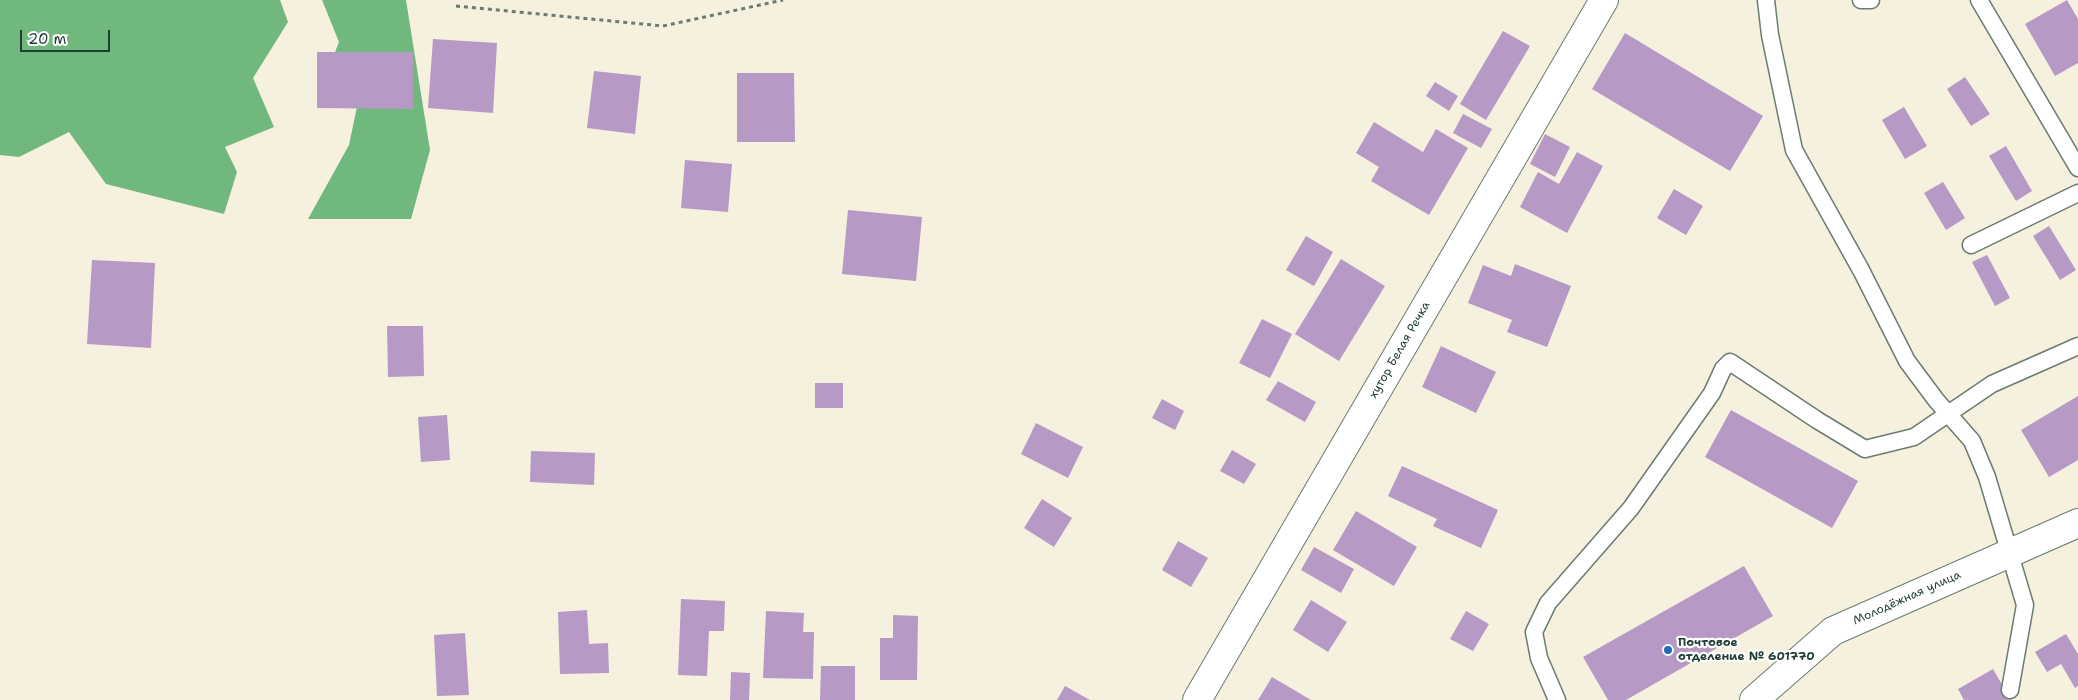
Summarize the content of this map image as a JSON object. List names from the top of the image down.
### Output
{
  "streets": {
    "street": ["хутор Белая Речка", "Молодёжная улица"]
  },
  "places": ["Почтовое отделение № 601770"],
  "scale_bar": "20 m"
}
